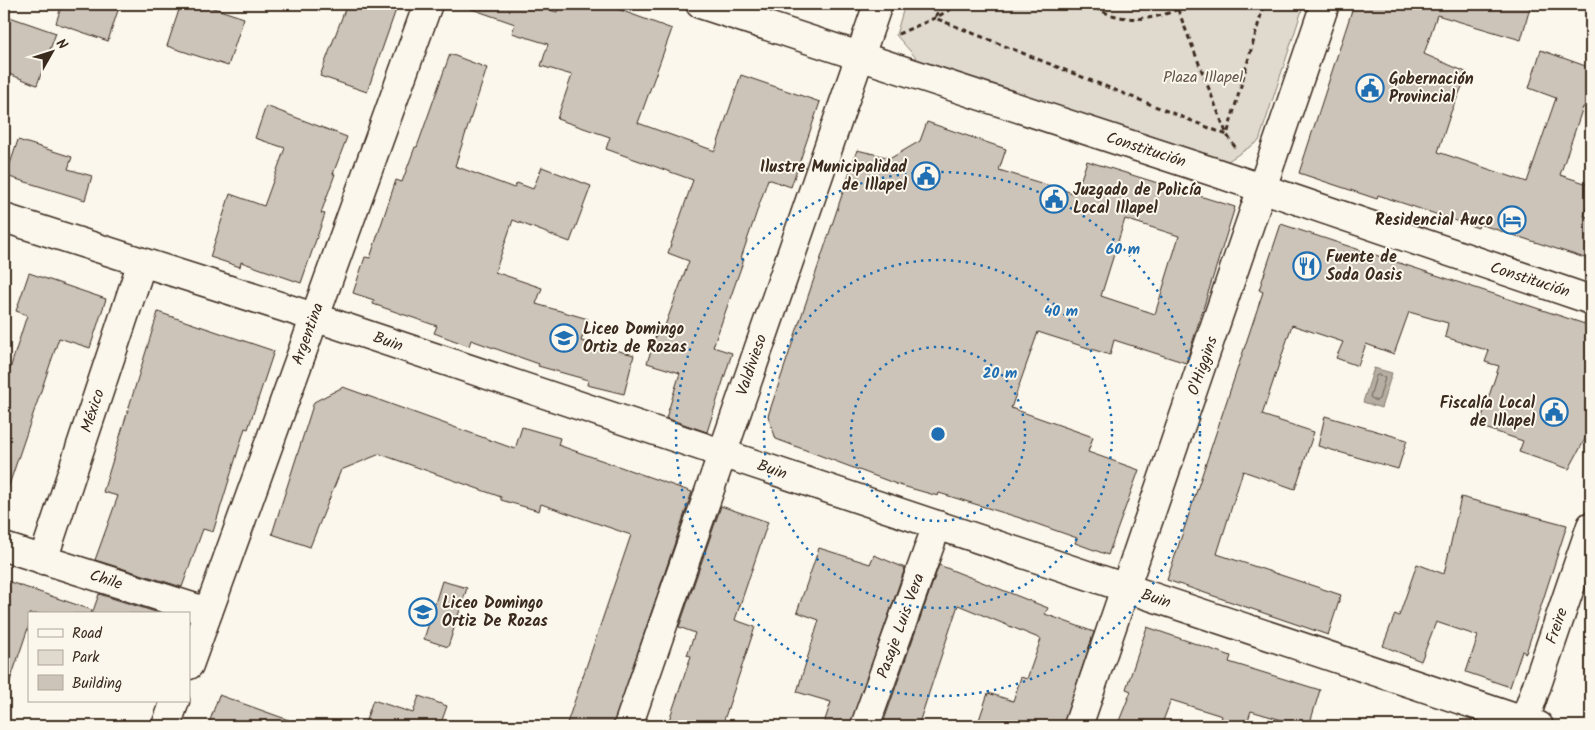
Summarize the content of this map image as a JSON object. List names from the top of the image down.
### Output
{
  "streets": {
    "street": [
      "Constitución",
      "Argentina",
      "Buin",
      "Valdivieso",
      "O'Higgins",
      "México",
      "Chile",
      "Pasaje Luis Vera",
      "Freire"
    ]
  },
  "crossings": [
    ["Constitución", "Valdivieso"],
    ["Constitución", "O'Higgins"],
    ["Argentina", "Buin"],
    ["Argentina", "Chile"],
    ["Buin", "Valdivieso"],
    ["Buin", "O'Higgins"],
    ["Buin", "México"],
    ["Buin", "Pasaje Luis Vera"],
    ["Buin", "Freire"],
    ["México", "Chile"]
  ],
  "parks": ["Plaza Illapel"],
  "places": {
    "public building": [
      "Gobernación Provincial",
      "Ilustre Municipalidad de Illapel",
      "Juzgado de Policía Local Illapel",
      "Fiscalía Local de Illapel"
    ],
    "hotel": ["Residencial Auco"],
    "restaurant": ["Fuente de Soda Oasis"],
    "school or university": ["Liceo Domingo Ortiz de Rozas", "Liceo Domingo Ortiz De Rozas"]
  },
  "legend": ["Road", "Park", "Building"],
  "north": "top right",
  "rings": ["60 m", "40 m", "20 m"]
}
